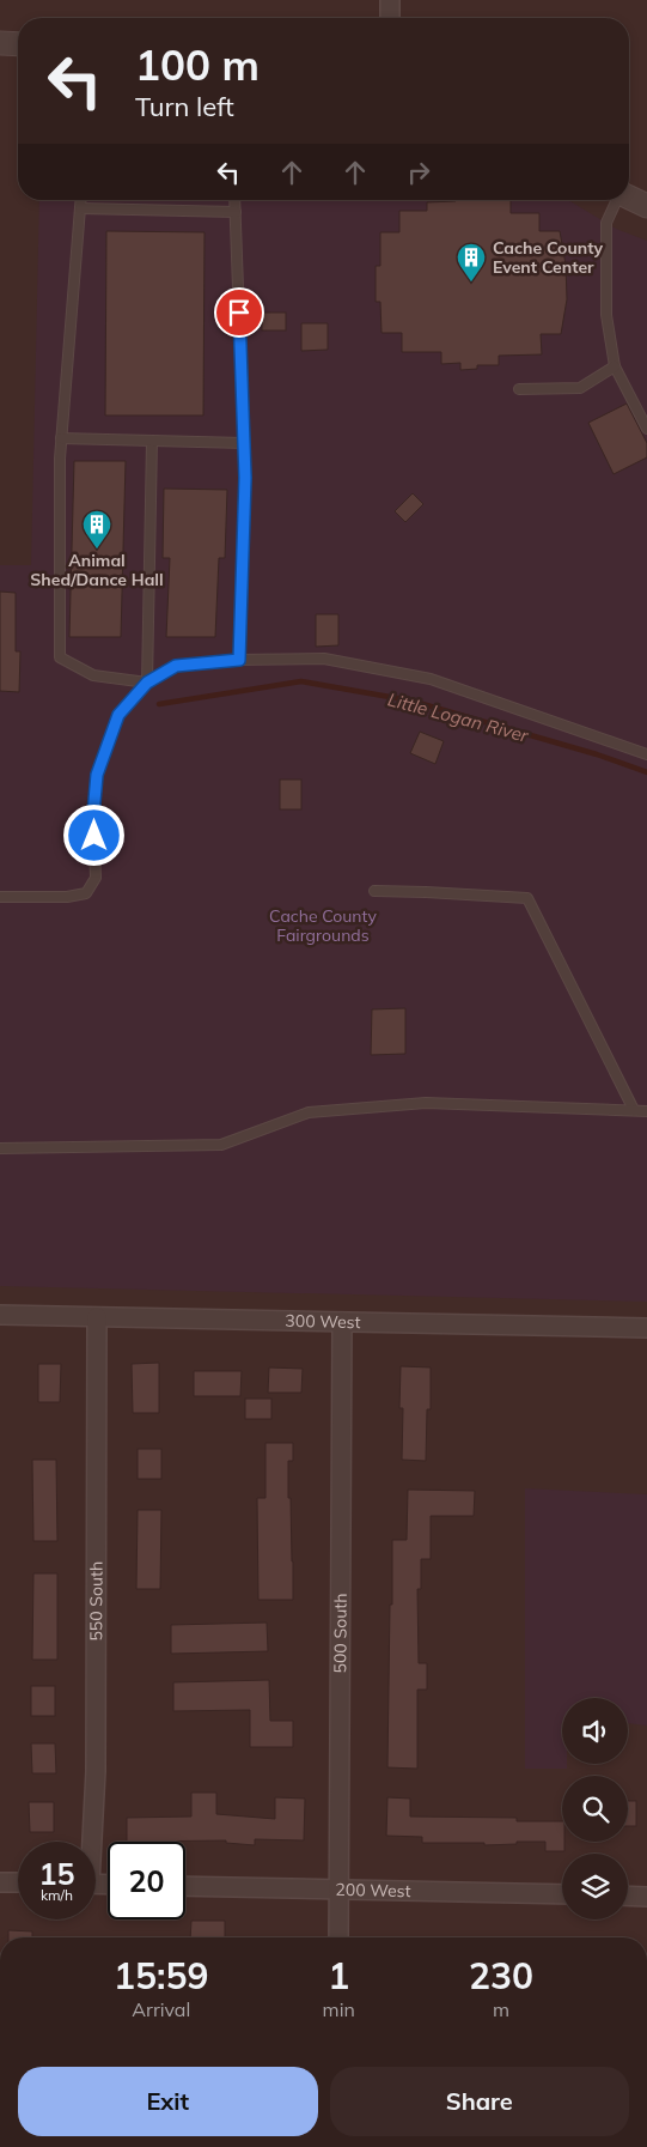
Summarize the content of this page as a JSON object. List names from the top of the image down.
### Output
{
  "streets": {
    "street": [
      "300 West",
      "550 South",
      "500 South",
      "200 West"
    ]
  },
  "crossings": [
    ["300 West", "550 South"],
    ["300 West", "500 South"],
    ["500 South", "200 West"]
  ],
  "water": ["Little Logan River"],
  "parks": ["Cache County Fairgrounds"],
  "places": {
    "building": ["Cache County Event Center", "Animal Shed/Dance Hall"]
  },
  "page": {
    "turn": ["100 m", "Turn left"],
    "speed": "15 km/h",
    "limit": "20",
    "eta": [
      "15:59",
      "Arrival",
      "1",
      "min",
      "230",
      "m"
    ],
    "buttons": ["Exit", "Share"]
  }
}
